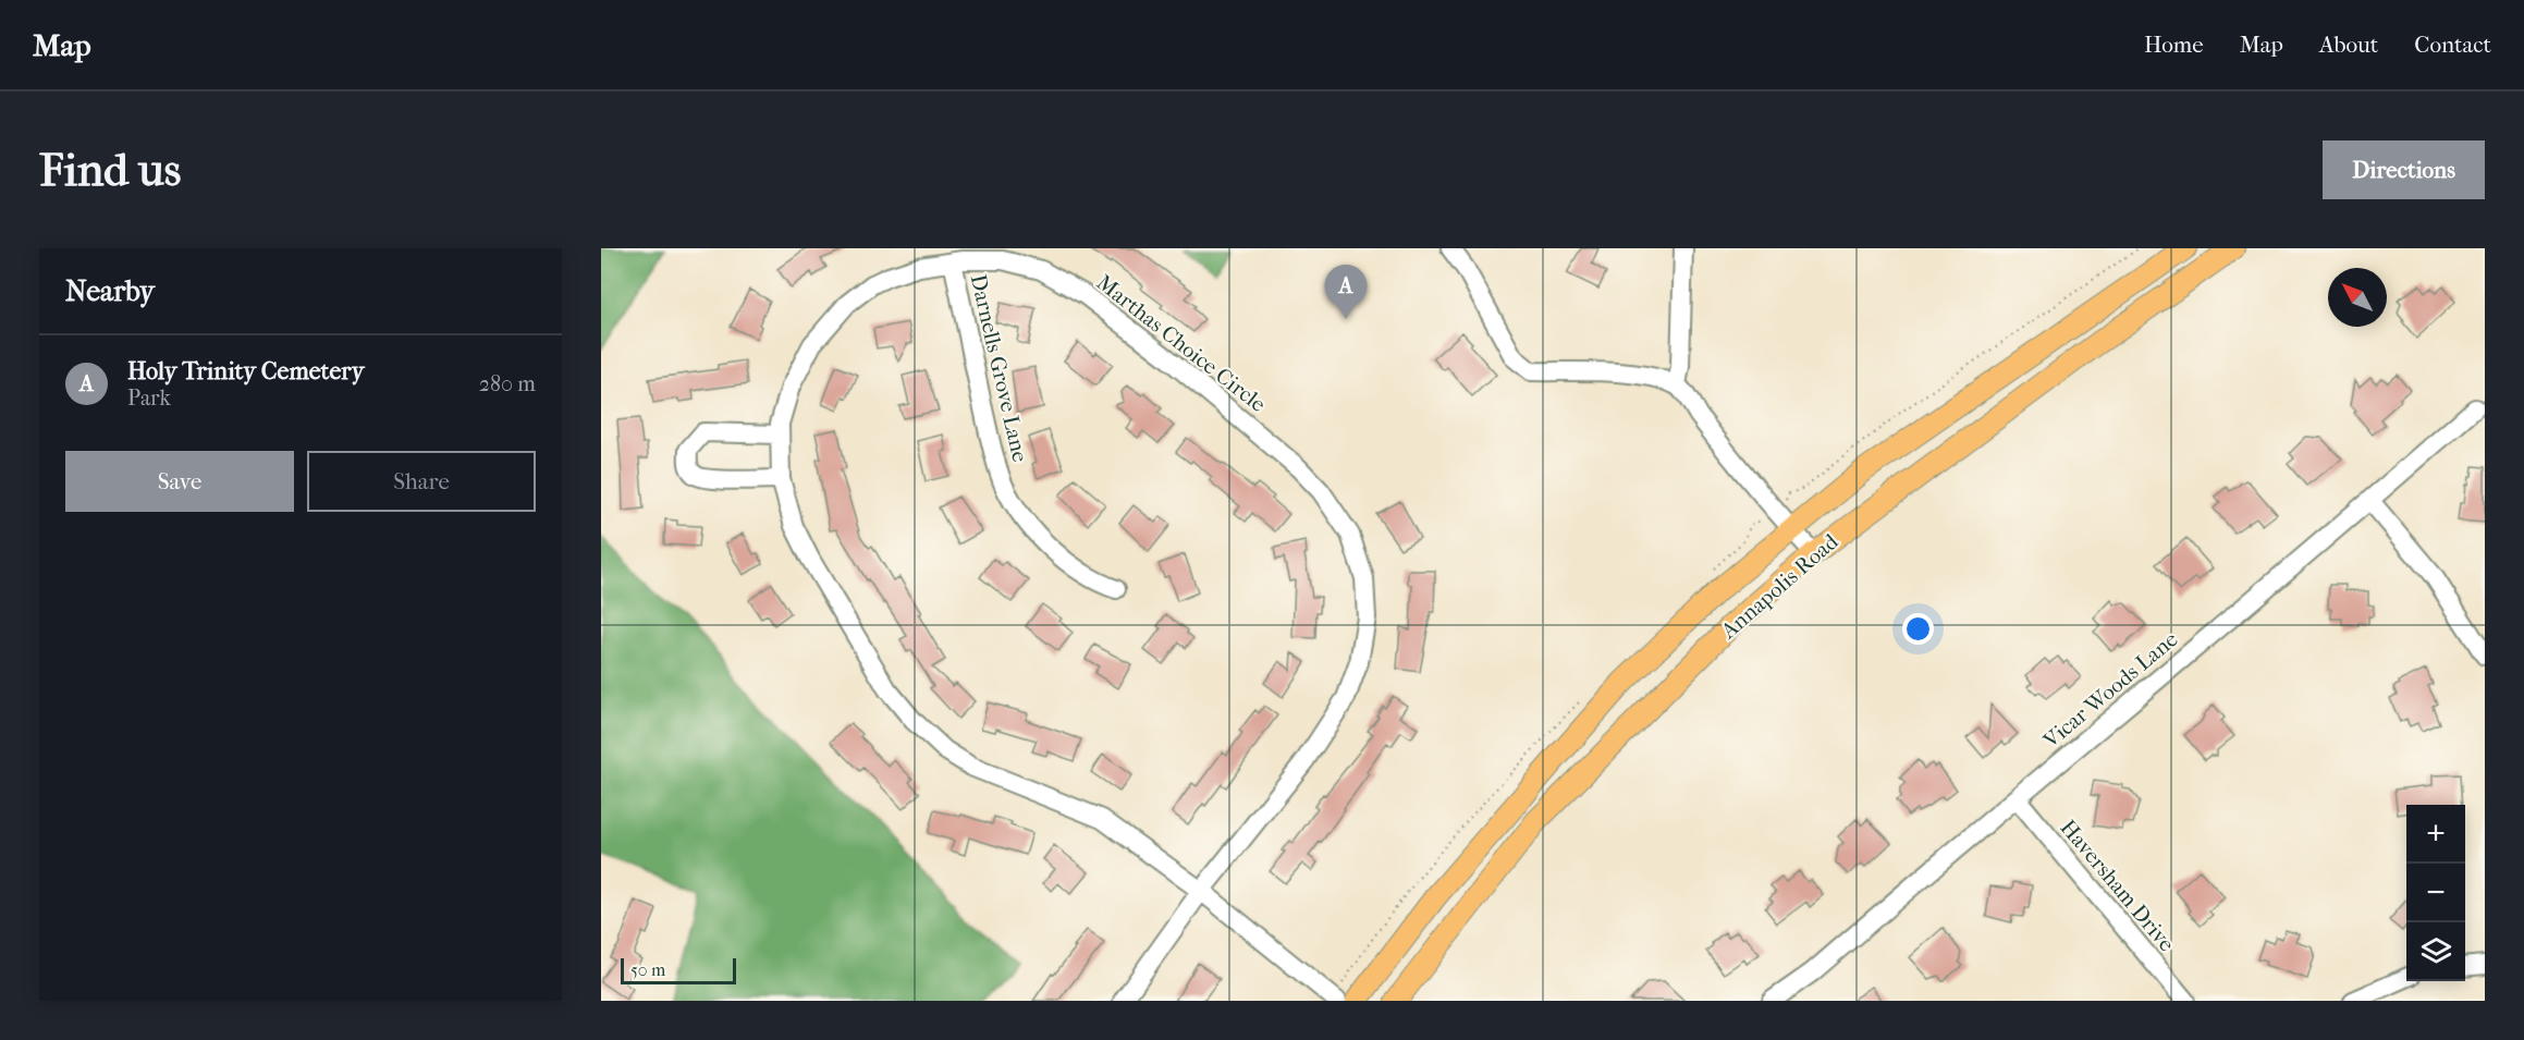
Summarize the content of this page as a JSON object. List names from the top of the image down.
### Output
{
  "streets": {
    "main road": ["Annapolis Road"],
    "street": [
      "Marthas Choice Circle",
      "Darnells Grove Lane",
      "Vicar Woods Lane",
      "Haversham Drive"
    ]
  },
  "crossings": [
    ["Marthas Choice Circle", "Darnells Grove Lane"],
    ["Vicar Woods Lane", "Haversham Drive"]
  ],
  "scale_bar": "50 m",
  "north": "top left",
  "page": {
    "header": "Map",
    "nav": [
      "Home",
      "Map",
      "About",
      "Contact"
    ],
    "buttons": [
      "Directions",
      ["Save", "Share"]
    ],
    "title": "Find us",
    "heading": "Nearby",
    "pins": "A",
    "list": [
      {
        "mark": "A",
        "name": "Holy Trinity Cemetery",
        "note": "Park",
        "value": "280 m"
      }
    ],
    "map_buttons": ["+", "−"],
    "scale": "50 m"
  }
}
